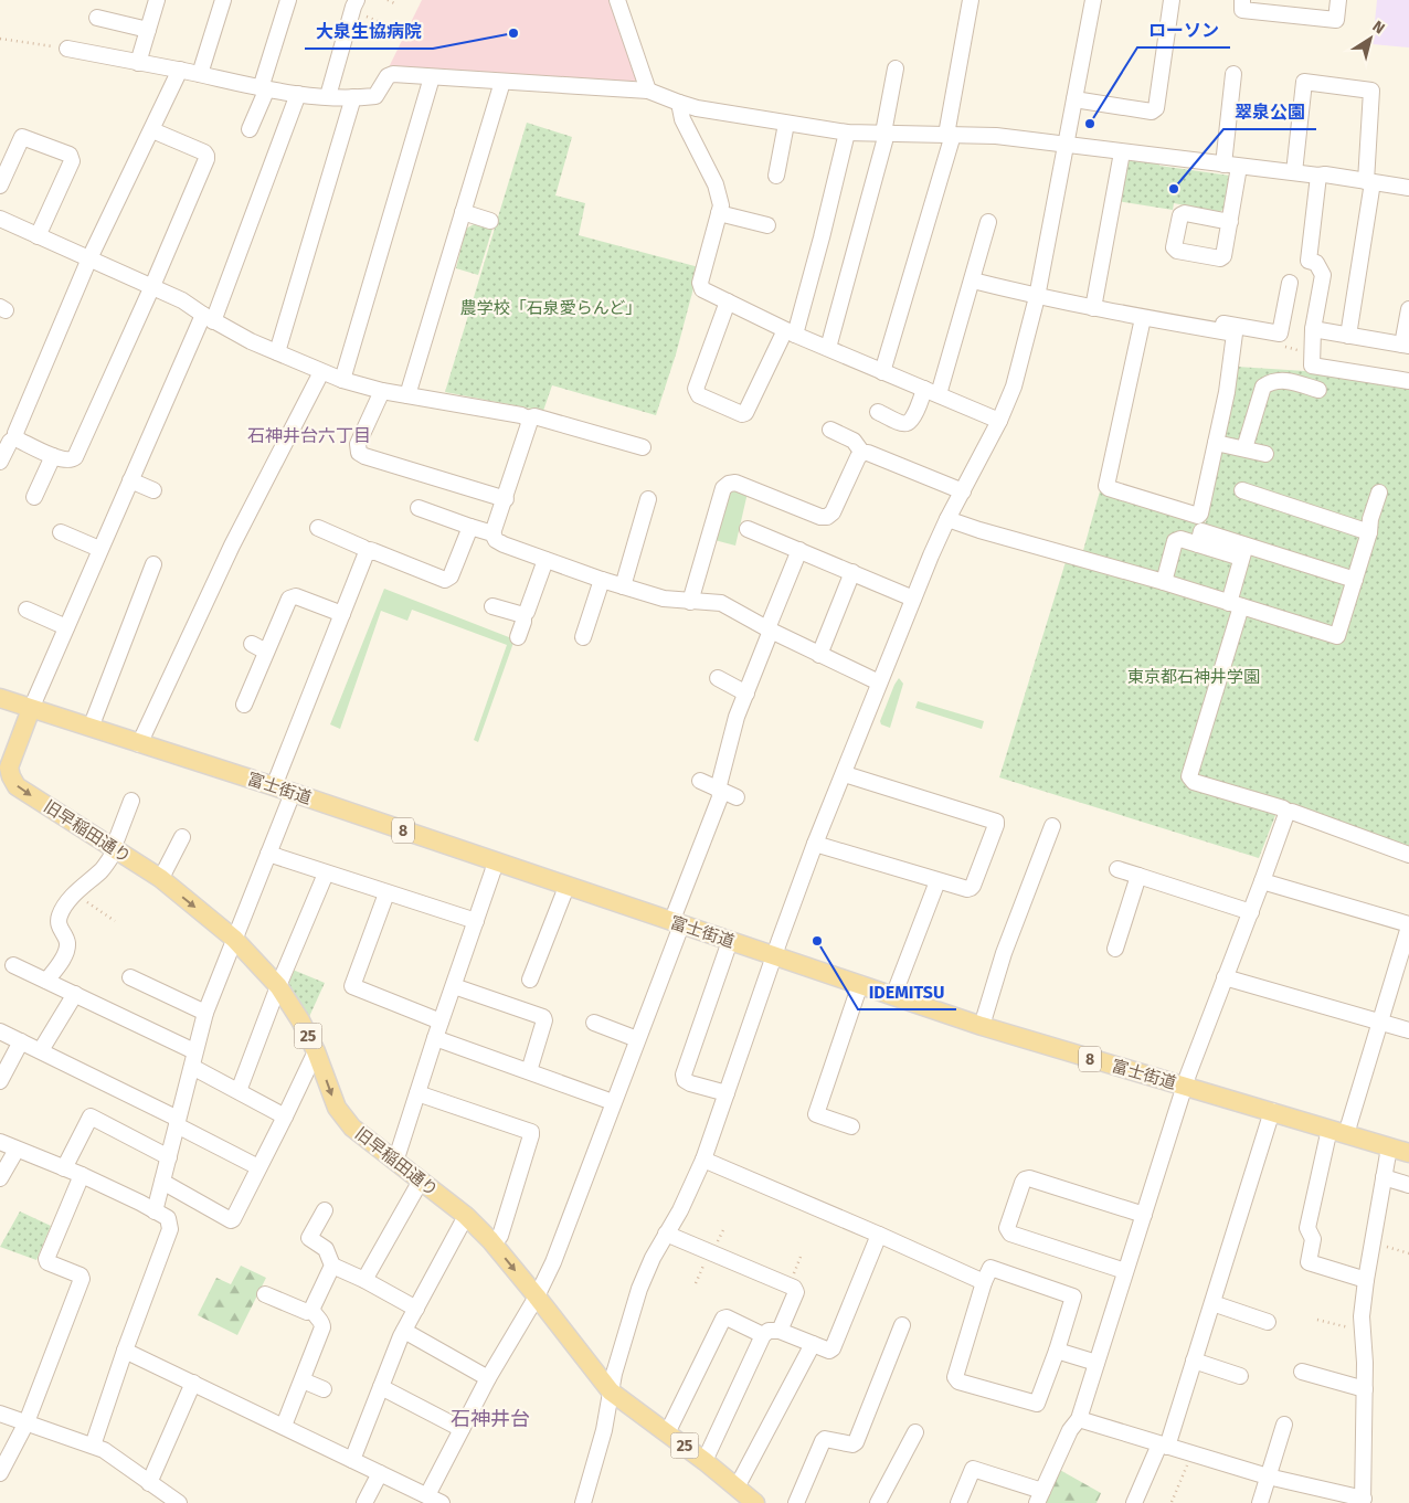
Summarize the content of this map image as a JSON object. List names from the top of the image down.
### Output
{
  "streets": {
    "main road": [
      "富士街道",
      "8",
      "旧早稲田通り",
      "25"
    ]
  },
  "crossings": [
    ["富士街道", "旧早稲田通り"]
  ],
  "one_way": ["旧早稲田通り"],
  "districts": ["石神井台六丁目", "石神井台"],
  "parks": ["農学校「石泉愛らんど」", "東京都石神井学園"],
  "places": [
    "大泉生協病院",
    "ローソン",
    "翠泉公園",
    "IDEMITSU"
  ],
  "north": "top right"
}
